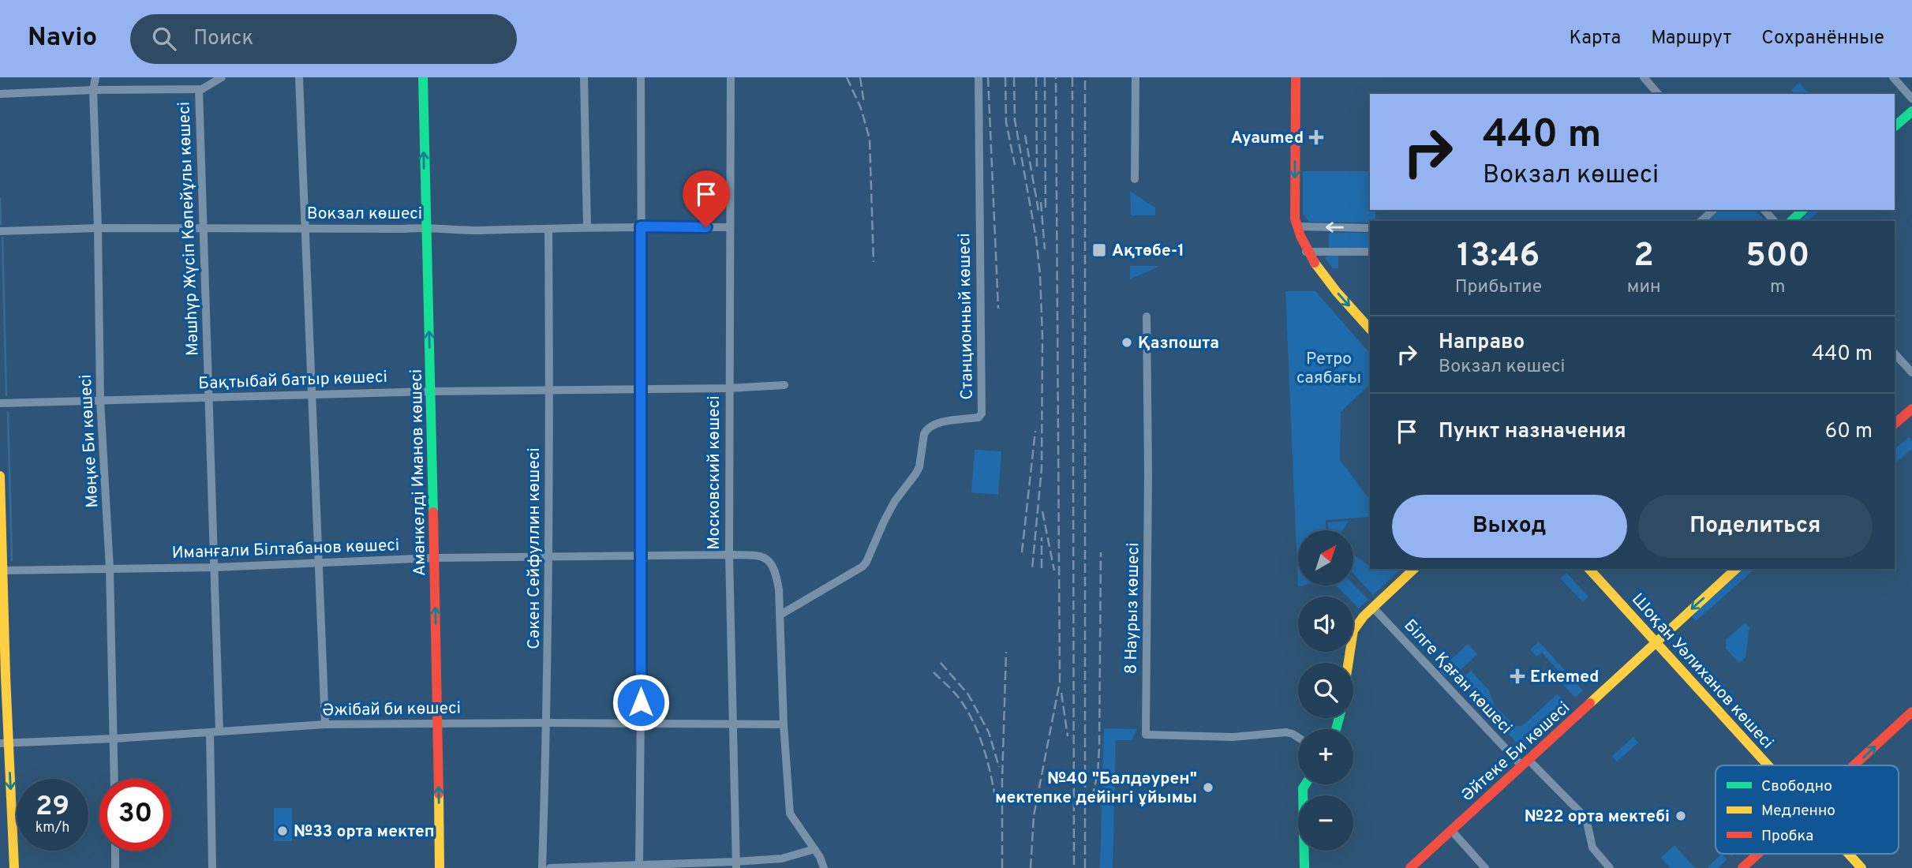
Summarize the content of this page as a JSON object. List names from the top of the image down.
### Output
{
  "streets": {
    "street": [
      "Вокзал көшесі",
      "Мәшһүр Жүсіп Көпейұлы көшесі",
      "Станционный көшесі",
      "Бақтыбай батыр көшесі",
      "Мөңке Би көшесі",
      "Аманкелді Иманов көшесі",
      "Московский көшесі",
      "Иманғали Білтабанов көшесі",
      "Сәкен Сейфуллин көшесі",
      "8 Наурыз көшесі",
      "Шоқан Уәлиханов көшесі",
      "Білге Қаған көшесі",
      "Әжібай би көшесі",
      "Әйтеке Би көшесі"
    ]
  },
  "crossings": [
    ["Вокзал көшесі", "Мәшһүр Жүсіп Көпейұлы көшесі"],
    ["Вокзал көшесі", "Мөңке Би көшесі"],
    ["Вокзал көшесі", "Аманкелді Иманов көшесі"],
    ["Вокзал көшесі", "Московский көшесі"],
    ["Вокзал көшесі", "Сәкен Сейфуллин көшесі"],
    ["Мәшһүр Жүсіп Көпейұлы көшесі", "Бақтыбай батыр көшесі"],
    ["Мәшһүр Жүсіп Көпейұлы көшесі", "Иманғали Білтабанов көшесі"],
    ["Мәшһүр Жүсіп Көпейұлы көшесі", "Әжібай би көшесі"],
    ["Станционный көшесі", "Иманғали Білтабанов көшесі"],
    ["Бақтыбай батыр көшесі", "Мөңке Би көшесі"],
    ["Бақтыбай батыр көшесі", "Аманкелді Иманов көшесі"],
    ["Бақтыбай батыр көшесі", "Московский көшесі"],
    ["Бақтыбай батыр көшесі", "Сәкен Сейфуллин көшесі"],
    ["Мөңке Би көшесі", "Иманғали Білтабанов көшесі"],
    ["Мөңке Би көшесі", "Әжібай би көшесі"],
    ["Аманкелді Иманов көшесі", "Иманғали Білтабанов көшесі"],
    ["Аманкелді Иманов көшесі", "Әжібай би көшесі"],
    ["Московский көшесі", "Иманғали Білтабанов көшесі"],
    ["Московский көшесі", "Әжібай би көшесі"],
    ["Иманғали Білтабанов көшесі", "Сәкен Сейфуллин көшесі"],
    ["Сәкен Сейфуллин көшесі", "Әжібай би көшесі"],
    ["Шоқан Уәлиханов көшесі", "Әйтеке Би көшесі"],
    ["Білге Қаған көшесі", "Әйтеке Би көшесі"]
  ],
  "one_way": ["Аманкелді Иманов көшесі"],
  "parks": ["Ретро саябағы"],
  "places": {
    "health": ["Ayaumed", "Erkemed"],
    "transit": ["Ақтөбе-1"],
    "other": [
      "Қазпошта",
      "№40 \"Балдәурен\" мектепке дейінгі ұйымы",
      "№22 орта мектебі",
      "№33 орта мектеп"
    ]
  },
  "legend": ["Свободно", "Медленно", "Пробка"],
  "north": "top right",
  "page": {
    "header": "Navio",
    "search": "Поиск",
    "nav": ["Карта", "Маршрут", "Сохранённые"],
    "turn": ["440 m", "Вокзал көшесі"],
    "eta": [
      "13:46",
      "Прибытие",
      "2",
      "мин",
      "500",
      "m"
    ],
    "list": [
      {
        "name": "Направо",
        "note": "Вокзал көшесі",
        "value": "440 m"
      },
      {
        "name": "Пункт назначения",
        "value": "60 m"
      }
    ],
    "buttons": ["Выход", "Поделиться"],
    "map_buttons": ["+", "−"],
    "speed": "29 km/h",
    "limit": "30"
  }
}
